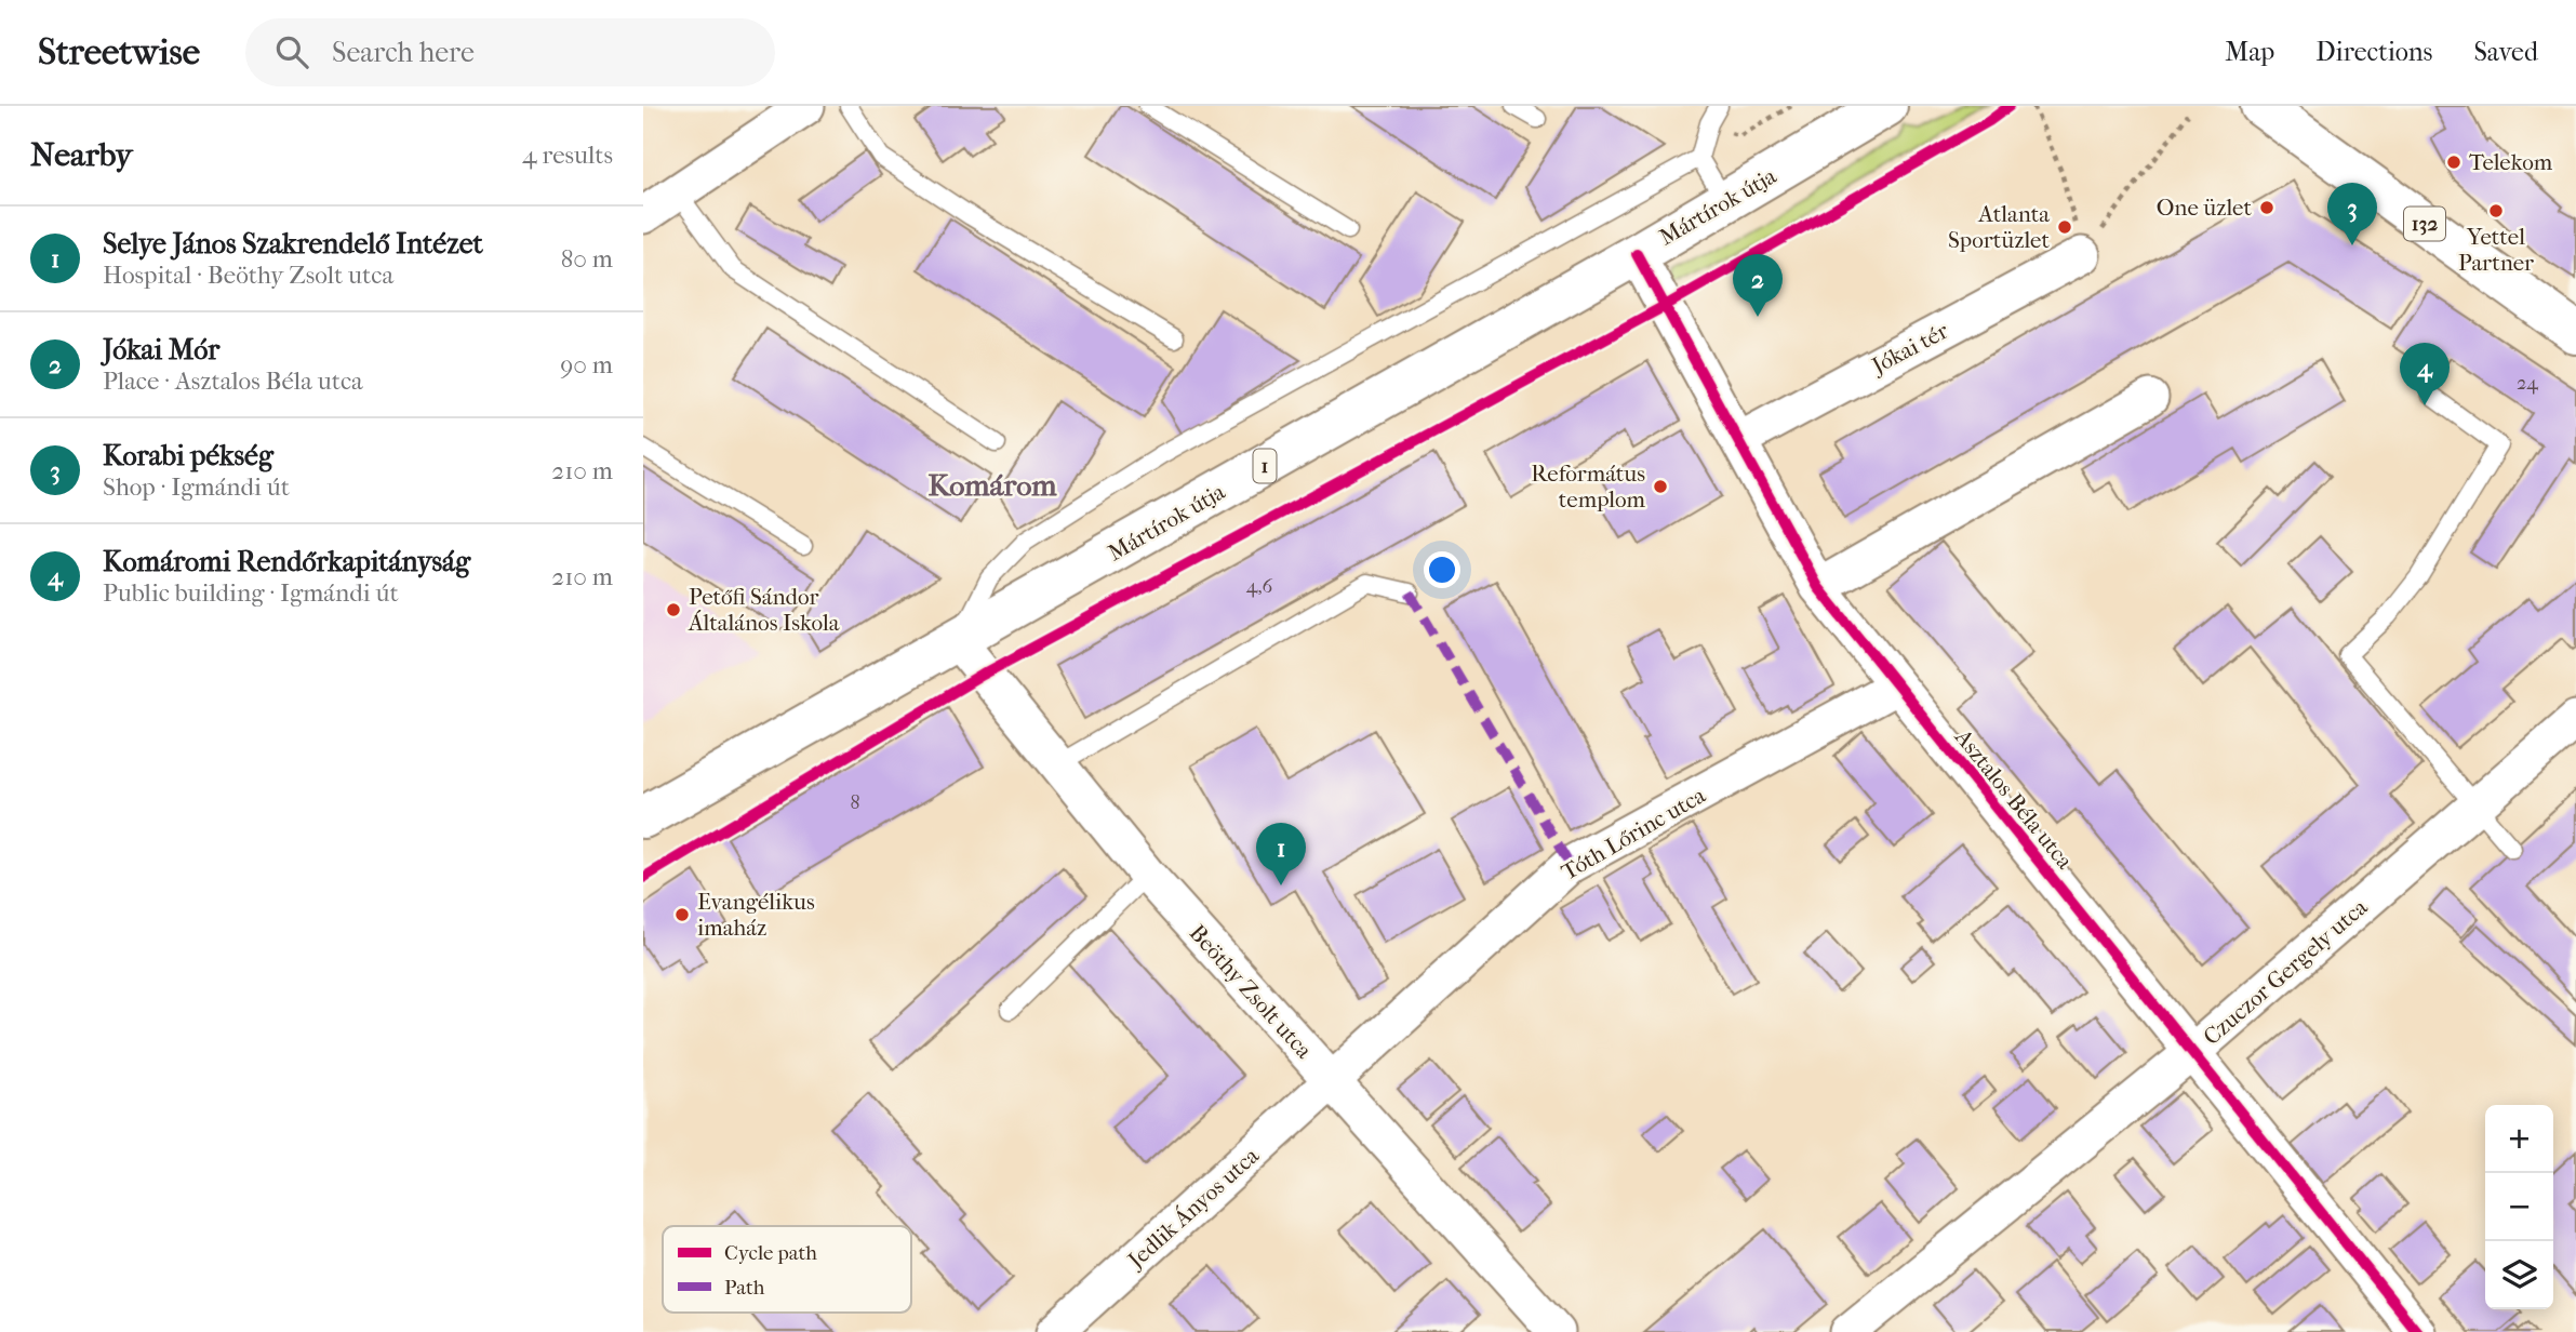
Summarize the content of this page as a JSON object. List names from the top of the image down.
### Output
{
  "streets": {
    "main road": ["Mártírok útja", "132", "1"],
    "street": [
      "Jókai tér",
      "Asztalos Béla utca",
      "Tóth Lőrinc utca",
      "Czuczor Gergely utca",
      "Beöthy Zsolt utca",
      "Jedlik Ányos utca"
    ]
  },
  "crossings": [
    ["Mártírok útja", "Asztalos Béla utca"],
    ["Mártírok útja", "Beöthy Zsolt utca"],
    ["Jókai tér", "Asztalos Béla utca"],
    ["Asztalos Béla utca", "Tóth Lőrinc utca"],
    ["Asztalos Béla utca", "Czuczor Gergely utca"],
    ["Tóth Lőrinc utca", "Beöthy Zsolt utca"],
    ["Tóth Lőrinc utca", "Jedlik Ányos utca"],
    ["Beöthy Zsolt utca", "Jedlik Ányos utca"]
  ],
  "districts": ["Komárom"],
  "places": [
    "Telekom",
    "One üzlet",
    "Yettel Partner",
    "Atlanta Sportüzlet",
    "Református templom",
    "Petőfi Sándor Általános Iskola",
    "Evangélikus imaház"
  ],
  "house_numbers": ["24", "4,6", "8"],
  "legend": ["Cycle path", "Path"],
  "page": {
    "header": "Streetwise",
    "search": "Search here",
    "nav": ["Map", "Directions", "Saved"],
    "heading": ["Nearby", "4 results"],
    "pins": [
      "3",
      "2",
      "4",
      "1"
    ],
    "list": [
      {
        "mark": "1",
        "name": "Selye János Szakrendelő Intézet",
        "note": "Hospital · Beöthy Zsolt utca",
        "value": "80 m"
      },
      {
        "mark": "2",
        "name": "Jókai Mór",
        "note": "Place · Asztalos Béla utca",
        "value": "90 m"
      },
      {
        "mark": "3",
        "name": "Korabi pékség",
        "note": "Shop · Igmándi út",
        "value": "210 m"
      },
      {
        "mark": "4",
        "name": "Komáromi Rendőrkapitányság",
        "note": "Public building · Igmándi út",
        "value": "210 m"
      }
    ],
    "map_buttons": ["+", "−"]
  }
}
